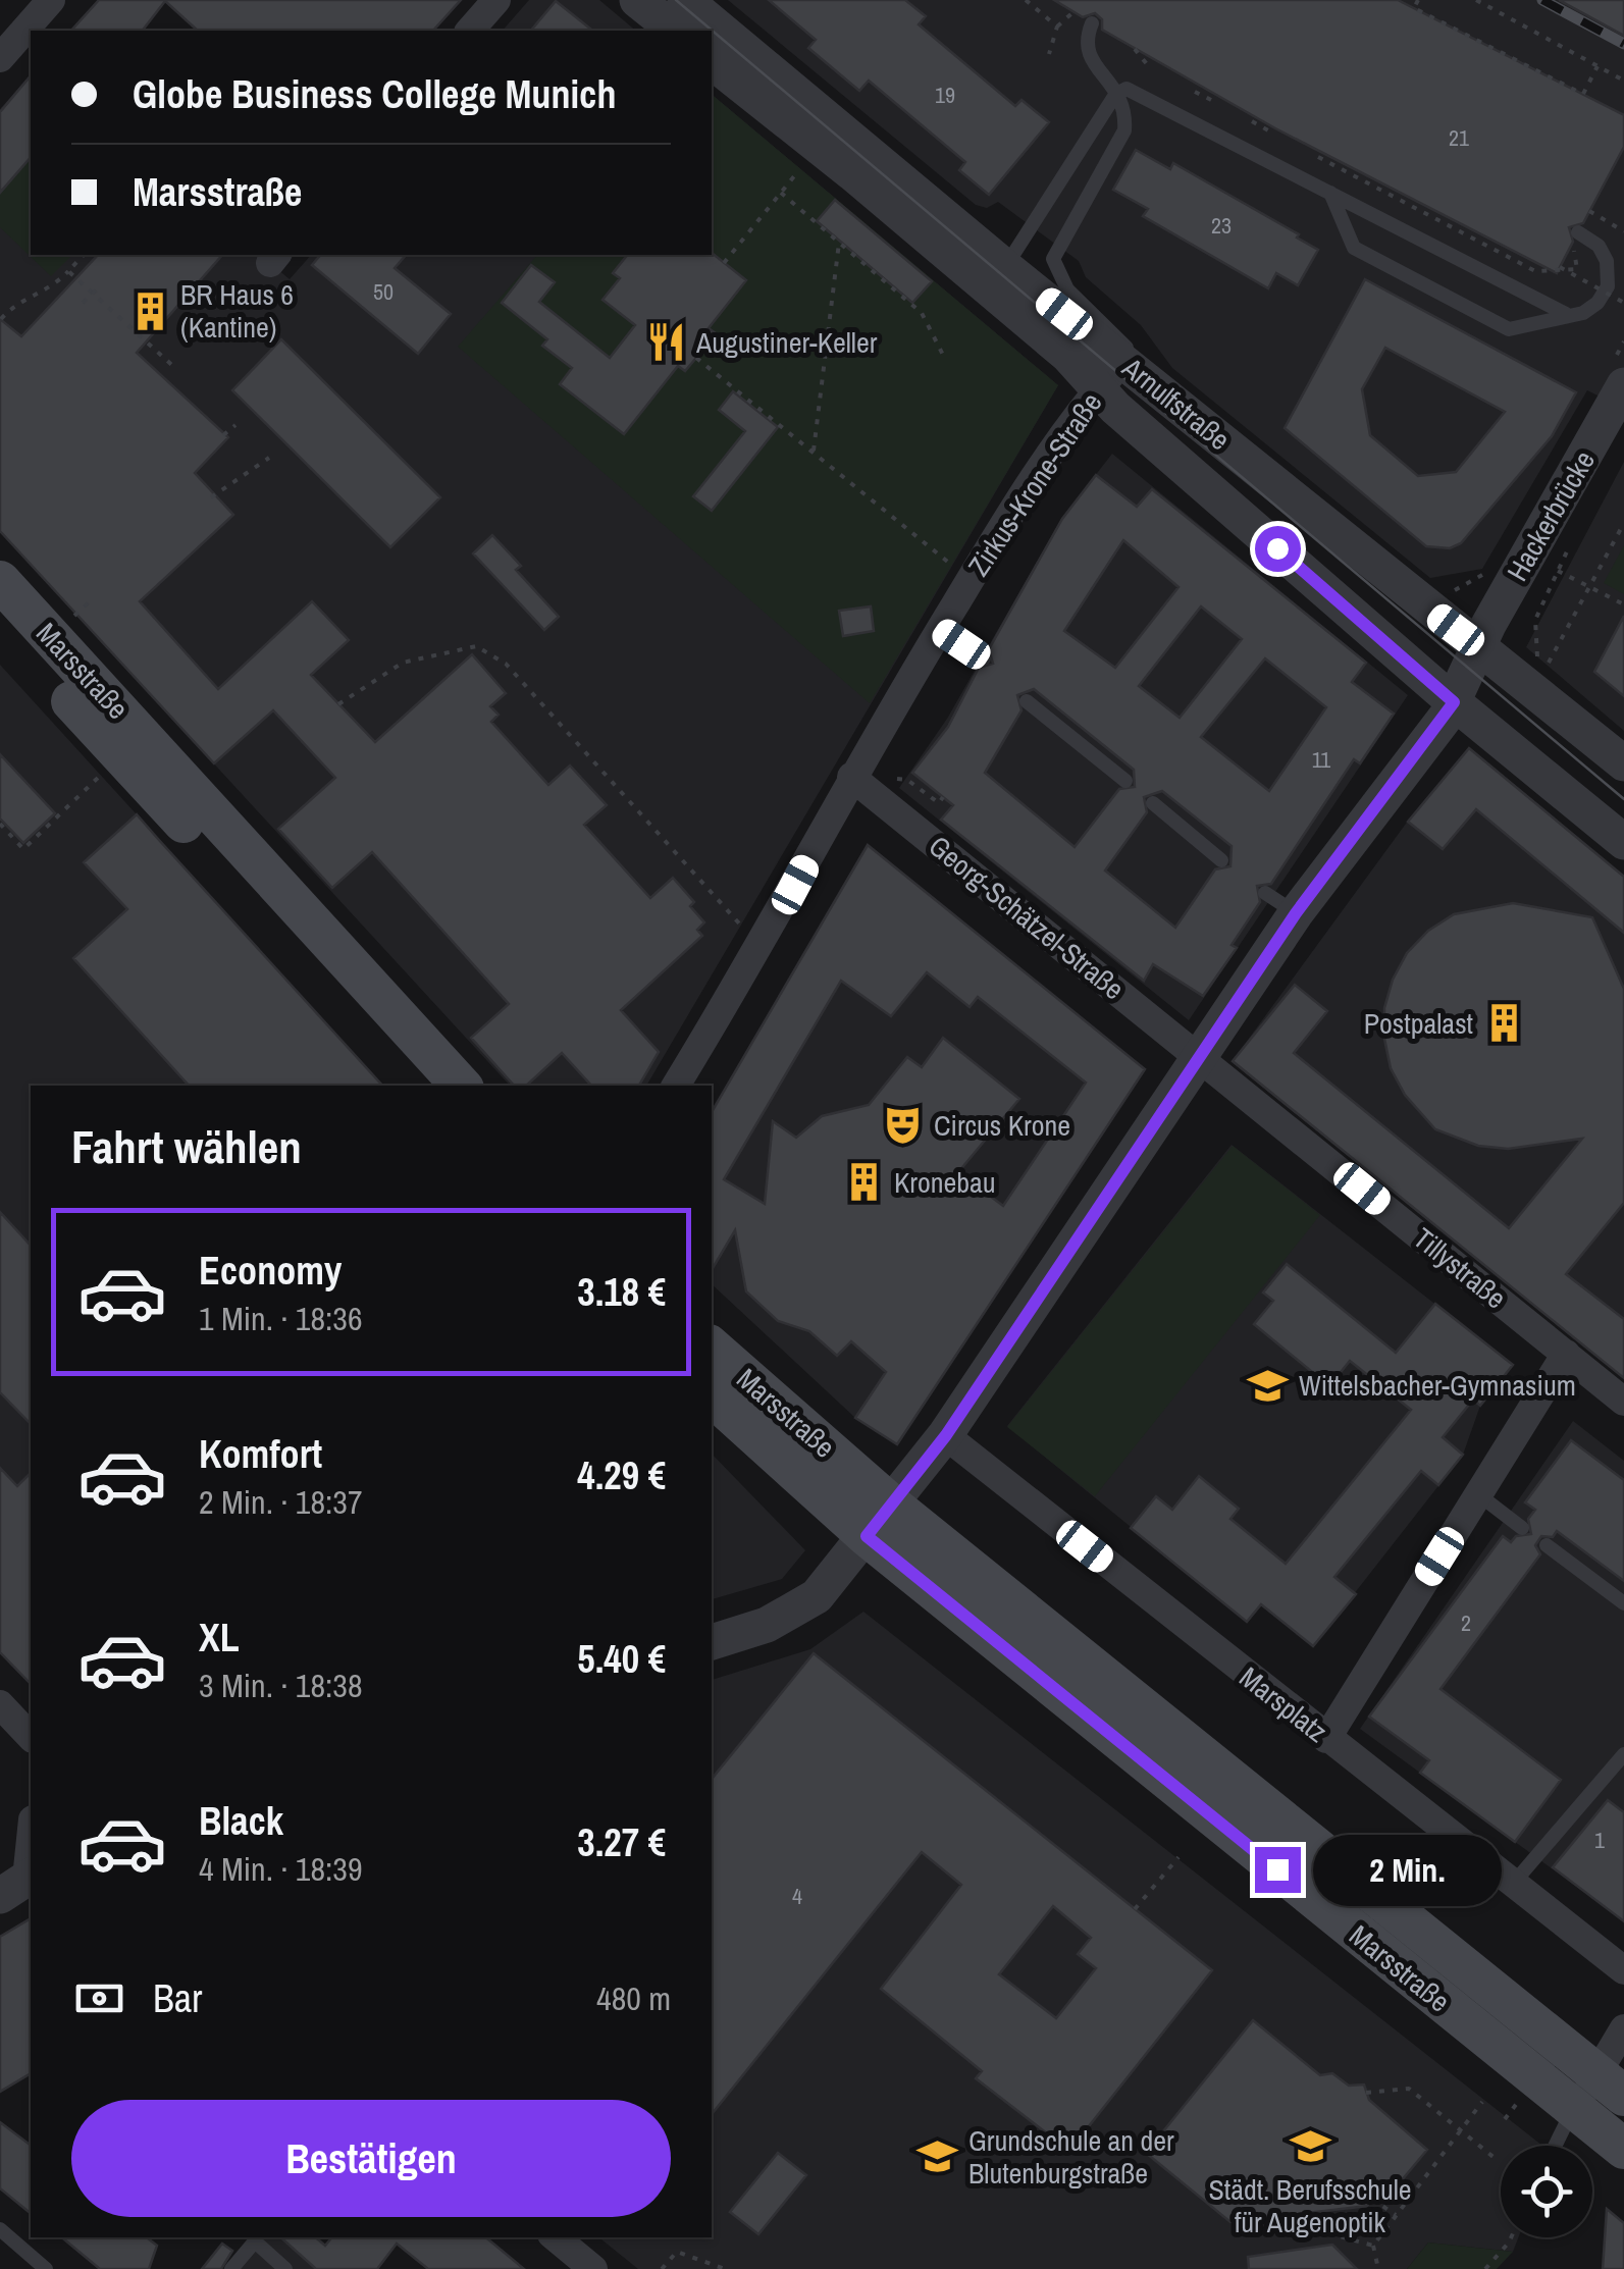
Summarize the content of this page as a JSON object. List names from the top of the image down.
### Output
{
  "streets": {
    "main road": ["Marsstraße"],
    "street": [
      "Arnulfstraße",
      "Zirkus-Krone-Straße",
      "Hackerbrücke",
      "Georg-Schätzel-Straße",
      "Tillystraße",
      "Marsplatz"
    ]
  },
  "crossings": [
    ["Arnulfstraße", "Zirkus-Krone-Straße"],
    ["Arnulfstraße", "Hackerbrücke"],
    ["Zirkus-Krone-Straße", "Georg-Schätzel-Straße"],
    ["Hackerbrücke", "Marsstraße"],
    ["Hackerbrücke", "Georg-Schätzel-Straße"],
    ["Hackerbrücke", "Tillystraße"],
    ["Hackerbrücke", "Marsplatz"],
    ["Georg-Schätzel-Straße", "Tillystraße"]
  ],
  "places": {
    "building": ["BR Haus 6 (Kantine)", "Postpalast", "Kronebau"],
    "restaurant": ["Augustiner-Keller"],
    "theatre": ["Circus Krone"],
    "school or university": ["Wittelsbacher-Gymnasium", "Städt. Berufsschule für Augenoptik", "Grundschule an der Blutenburgstraße"]
  },
  "house_numbers": [
    "19",
    "21",
    "23",
    "50",
    "11",
    "2",
    "1",
    "4"
  ],
  "page": {
    "banner": ["Globe Business College Munich", "Marsstraße"],
    "heading": "Fahrt wählen",
    "list": [
      {
        "name": "Economy",
        "note": "1 Min. · 18:36",
        "value": "3.18 €"
      },
      {
        "name": "Komfort",
        "note": "2 Min. · 18:37",
        "value": "4.29 €"
      },
      {
        "name": "XL",
        "note": "3 Min. · 18:38",
        "value": "5.40 €"
      },
      {
        "name": "Black",
        "note": "4 Min. · 18:39",
        "value": "3.27 €"
      }
    ],
    "bubble": "2 Min.",
    "pay": ["Bar", "480 m"],
    "buttons": "Bestätigen"
  }
}
